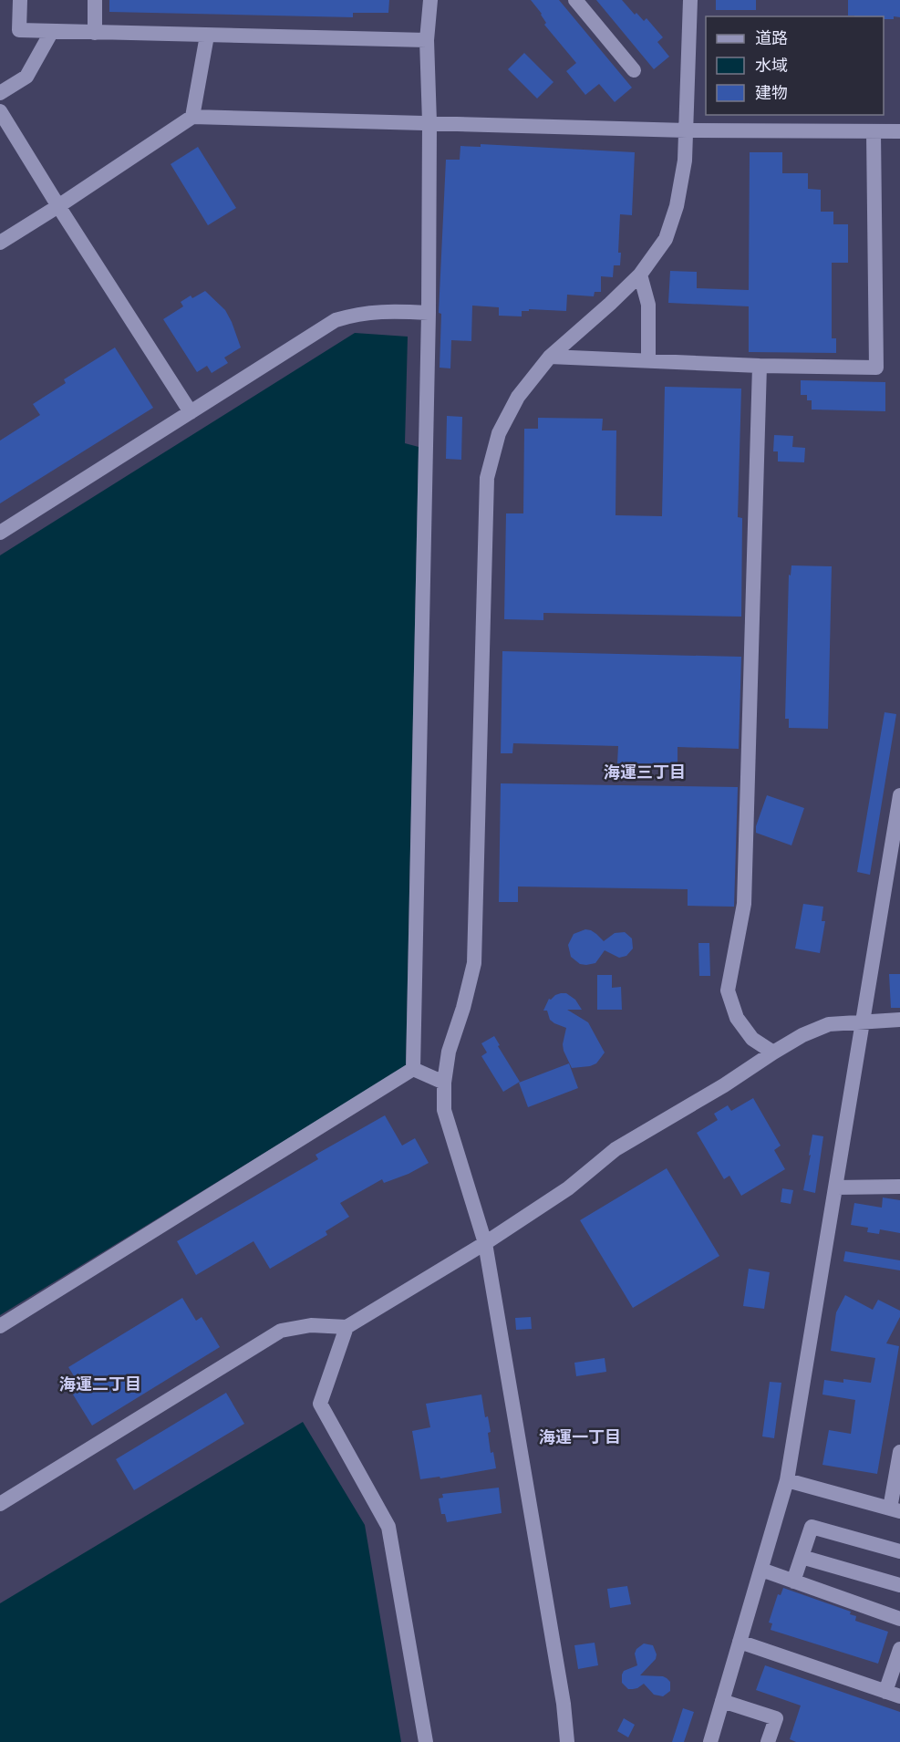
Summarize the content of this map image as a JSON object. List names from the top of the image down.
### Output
{
  "districts": ["海運三丁目", "海運二丁目", "海運一丁目"],
  "legend": ["道路", "水域", "建物"]
}
